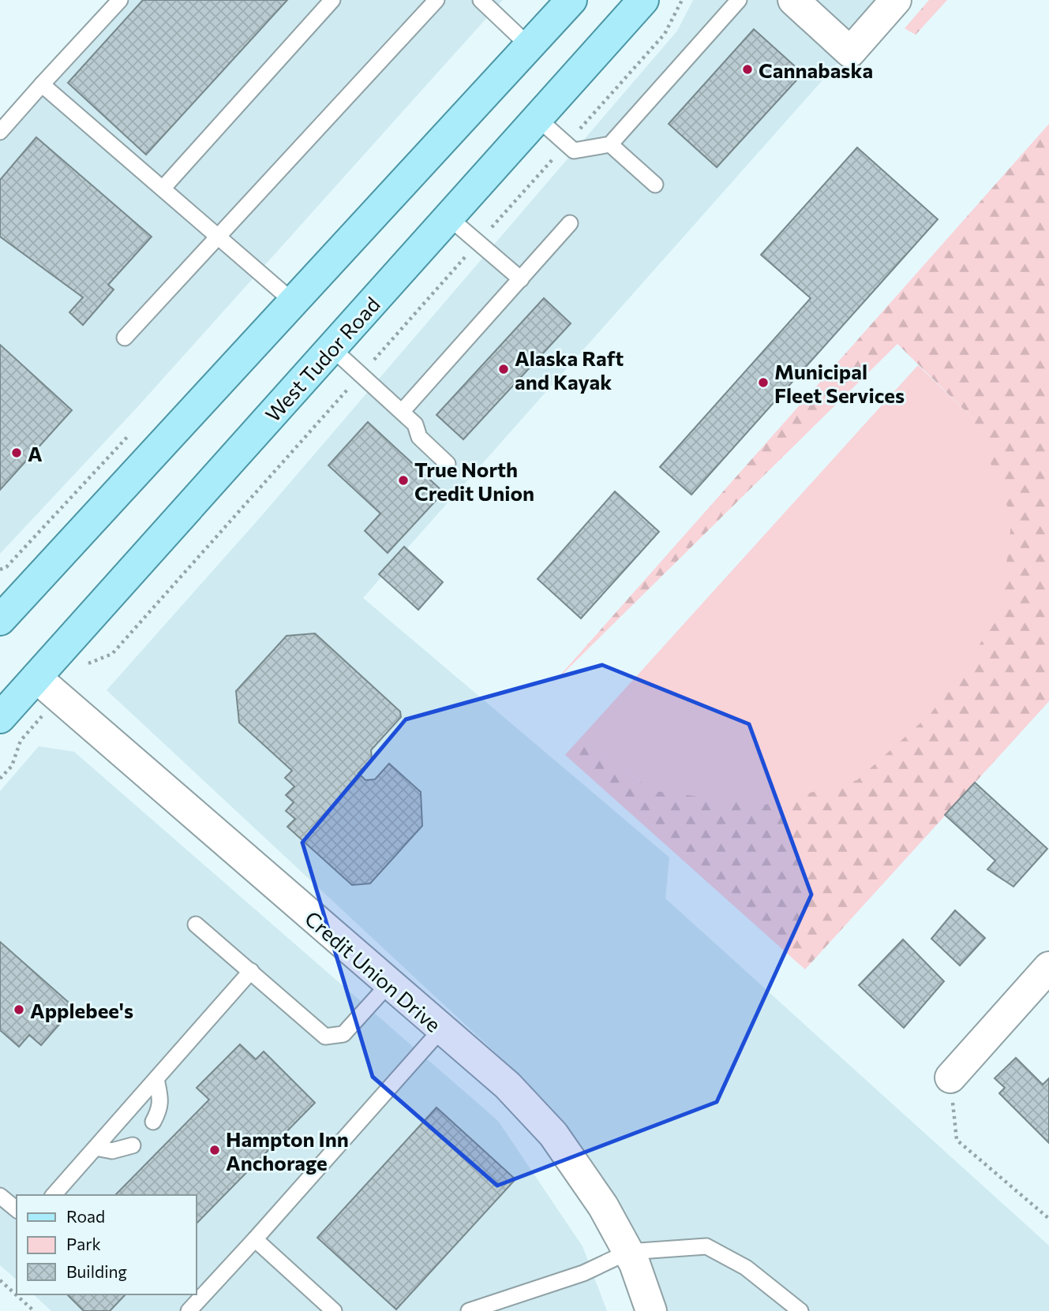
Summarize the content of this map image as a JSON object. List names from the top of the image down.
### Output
{
  "streets": {
    "main road": ["West Tudor Road"],
    "street": ["Credit Union Drive"]
  },
  "crossings": [
    ["West Tudor Road", "Credit Union Drive"]
  ],
  "places": [
    "Cannabaska",
    "Alaska Raft and Kayak",
    "Municipal Fleet Services",
    "A",
    "True North Credit Union",
    "Applebee's",
    "Hampton Inn Anchorage"
  ],
  "legend": ["Road", "Park", "Building"]
}
